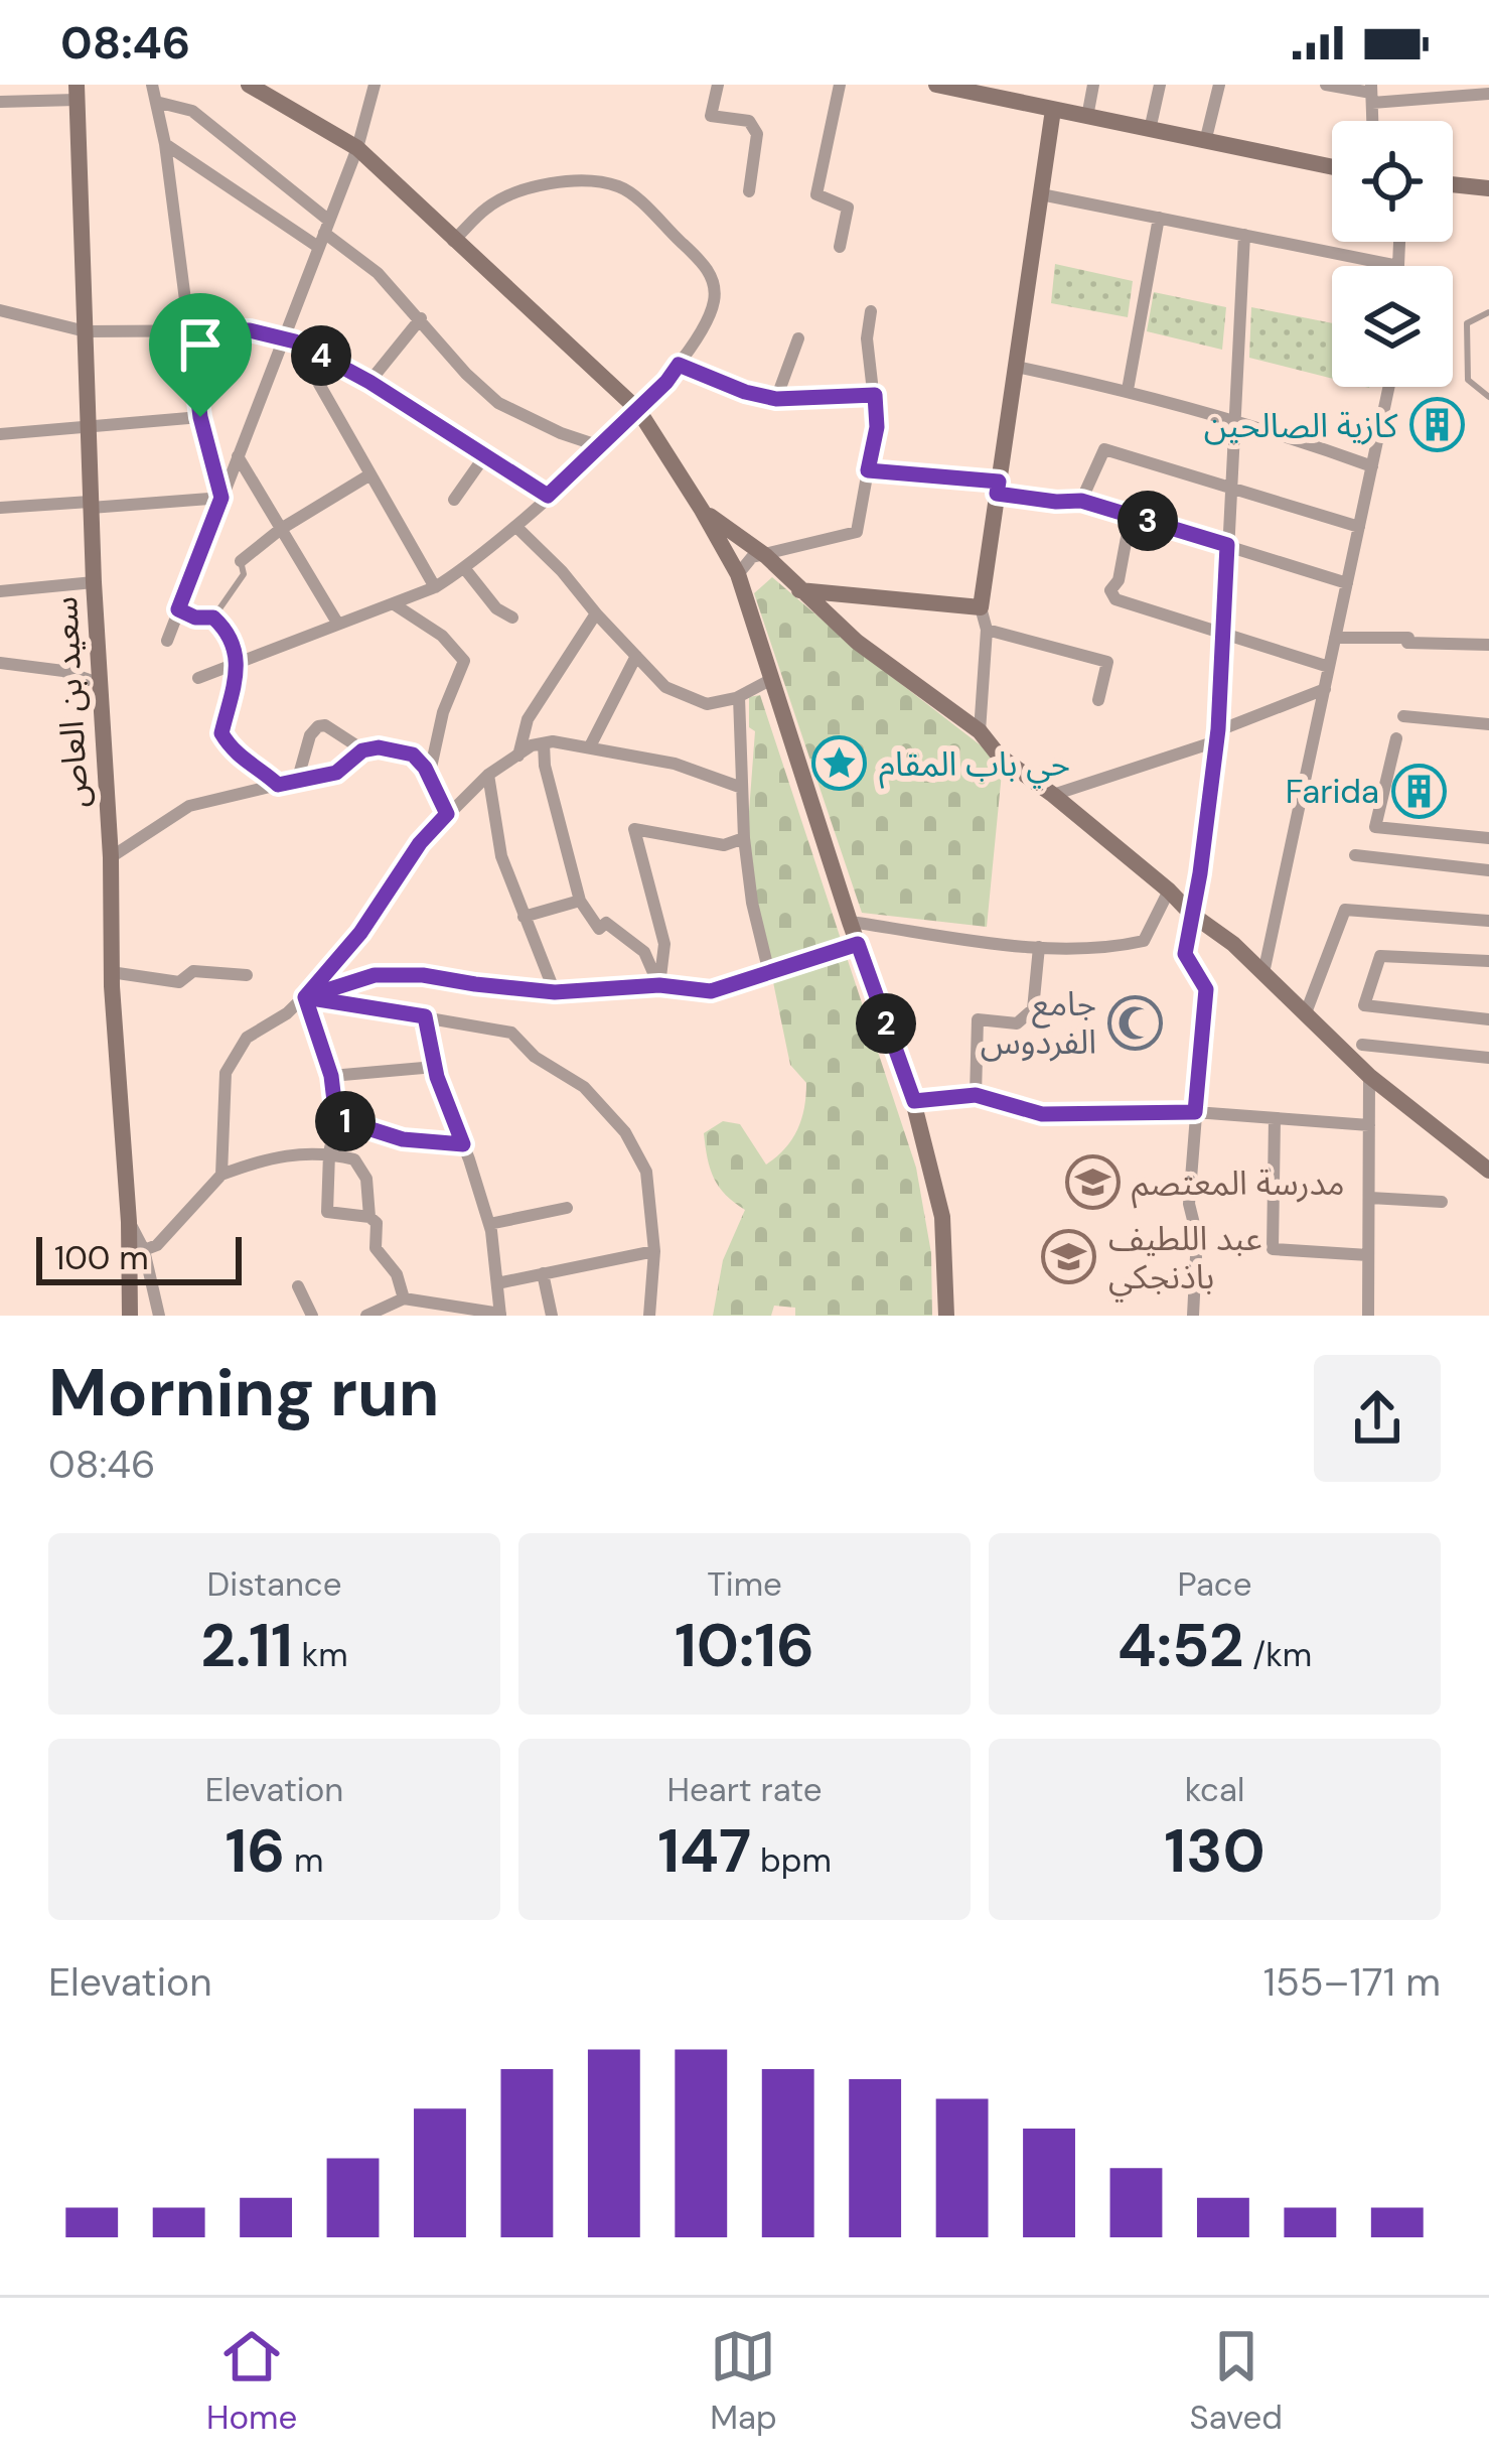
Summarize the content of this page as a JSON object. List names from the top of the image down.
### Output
{
  "streets": {
    "main road": ["سعيد بن العاص"]
  },
  "places": {
    "building": ["كازية الصالحين", "Farida"],
    "place": ["حي باب المقام"],
    "mosque": ["جامع الفردوس"],
    "school or university": ["مدرسة المعتصم", "عبد اللطيف باذنجكي"]
  },
  "scale_bar": "100 m",
  "page": {
    "status": "08:46",
    "pins": [
      "4",
      "3",
      "2",
      "1"
    ],
    "scale": "100 m",
    "heading": ["Morning run", "08:46"],
    "stats": [
      ["Distance", "2.11 km"],
      ["Time", "10:16"],
      ["Pace", "4:52 /km"],
      ["Elevation", "16 m"],
      ["Heart rate", "147 bpm"],
      ["kcal", "130"]
    ],
    "chart": ["Elevation", "155–171 m"],
    "tabs": ["Home", "Map", "Saved"]
  }
}
